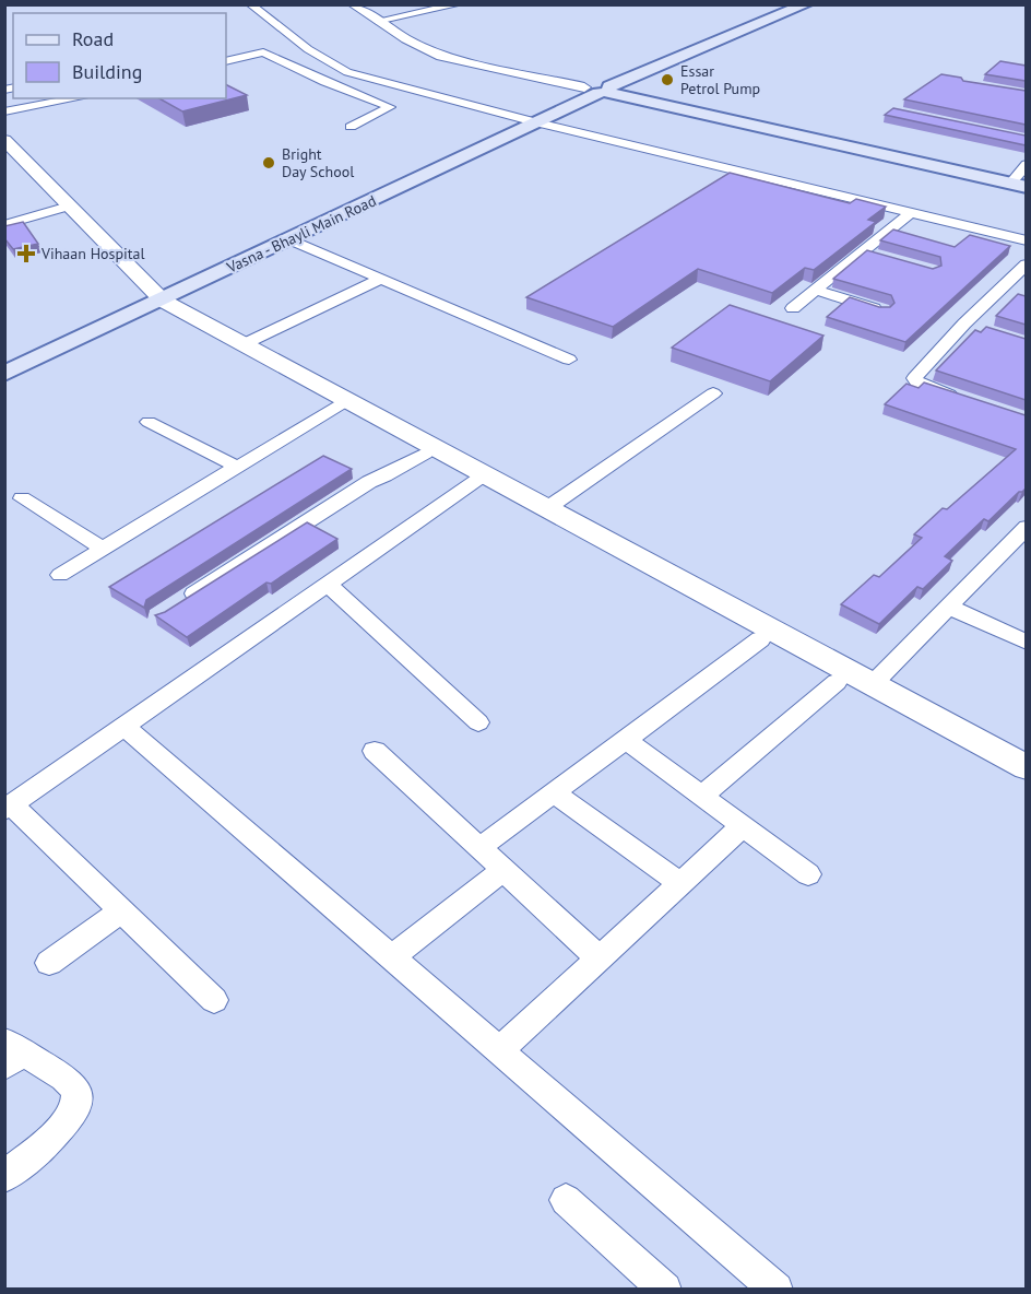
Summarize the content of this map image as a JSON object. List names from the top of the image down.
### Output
{
  "streets": {
    "main road": ["Vasna - Bhayli Main Road"]
  },
  "places": {
    "other": ["Essar Petrol Pump", "Bright Day School"],
    "health": ["Vihaan Hospital"]
  },
  "legend": ["Road", "Building"]
}
